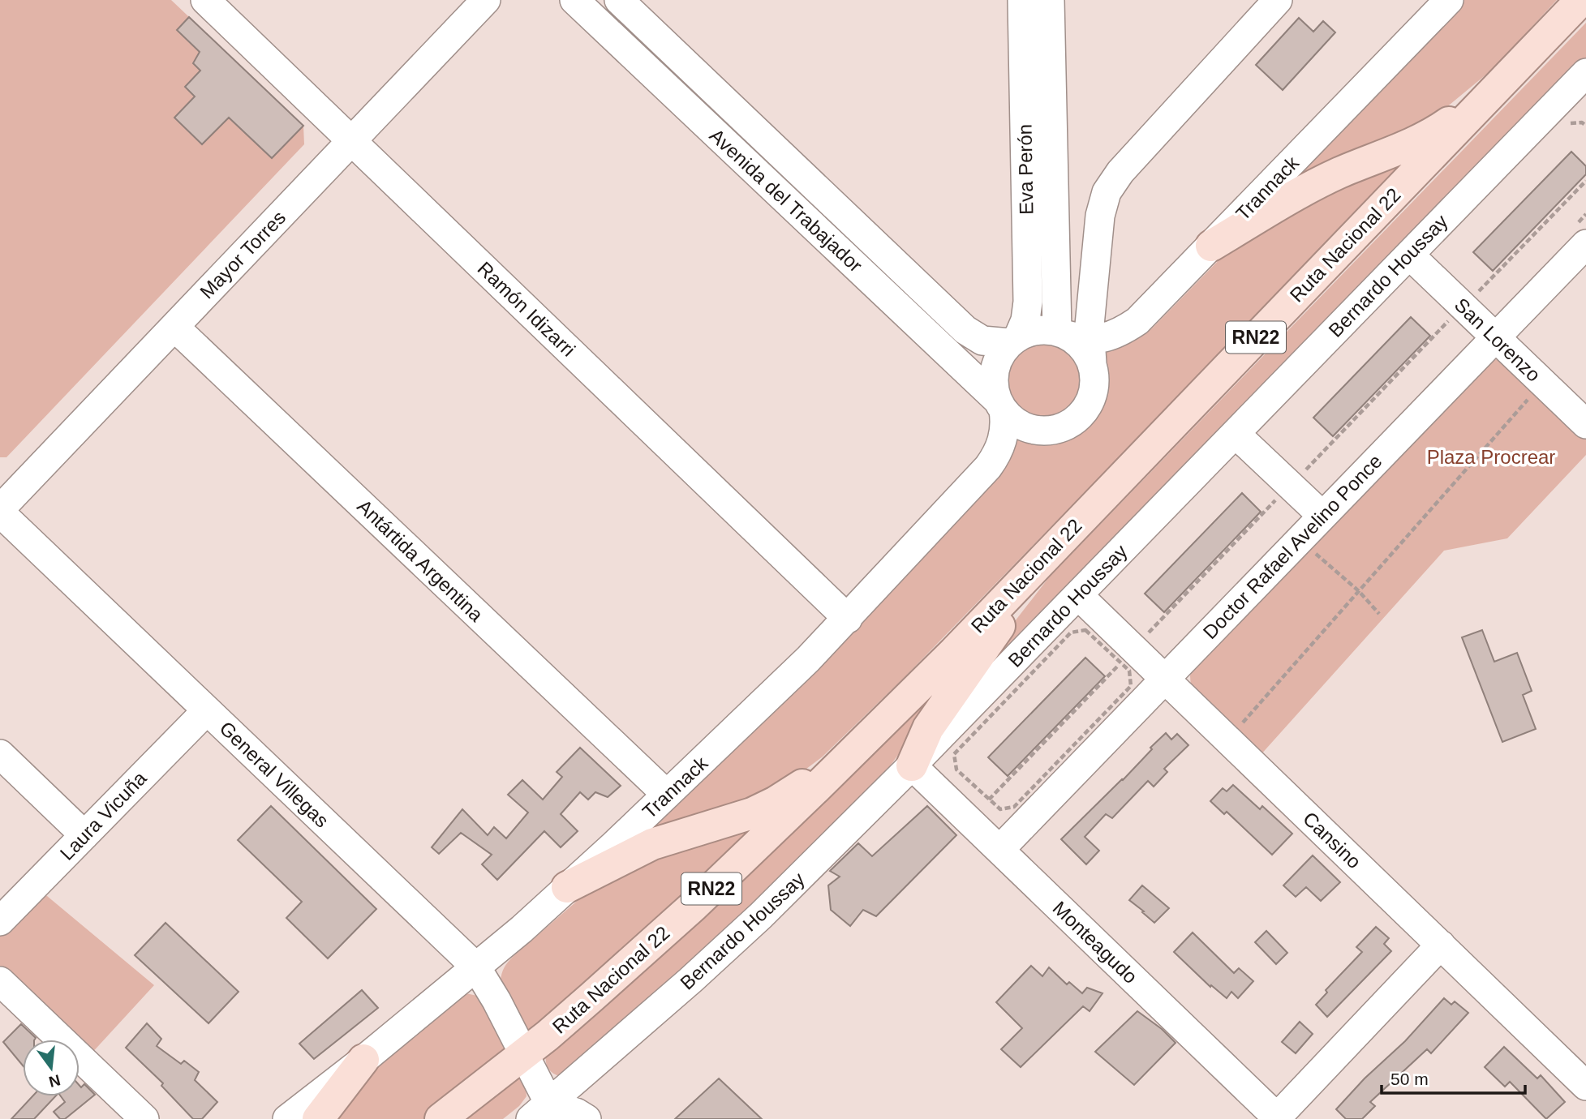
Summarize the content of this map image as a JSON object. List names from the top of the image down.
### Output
{
  "streets": {
    "main road": ["Ruta Nacional 22", "RN22"],
    "street": [
      "Eva Perón",
      "Trannack",
      "Avenida del Trabajador",
      "Mayor Torres",
      "Bernardo Houssay",
      "Ramón Idizarri",
      "San Lorenzo",
      "Doctor Rafael Avelino Ponce",
      "Antártida Argentina",
      "General Villegas",
      "Laura Vicuña",
      "Cansino",
      "Monteagudo"
    ]
  },
  "crossings": [
    ["Eva Perón", "Trannack"],
    ["Eva Perón", "Avenida del Trabajador"],
    ["Trannack", "Avenida del Trabajador"],
    ["Trannack", "Ramón Idizarri"],
    ["Trannack", "Antártida Argentina"],
    ["Trannack", "General Villegas"],
    ["Ruta Nacional 22", "General Villegas"],
    ["Mayor Torres", "Ramón Idizarri"],
    ["Mayor Torres", "Antártida Argentina"],
    ["Mayor Torres", "General Villegas"],
    ["Bernardo Houssay", "San Lorenzo"],
    ["Bernardo Houssay", "General Villegas"],
    ["Bernardo Houssay", "Cansino"],
    ["Bernardo Houssay", "Monteagudo"],
    ["San Lorenzo", "Doctor Rafael Avelino Ponce"],
    ["Doctor Rafael Avelino Ponce", "Cansino"],
    ["Doctor Rafael Avelino Ponce", "Monteagudo"],
    ["General Villegas", "Laura Vicuña"]
  ],
  "parks": ["Plaza Procrear"],
  "scale_bar": "50 m",
  "north": "bottom"
}
